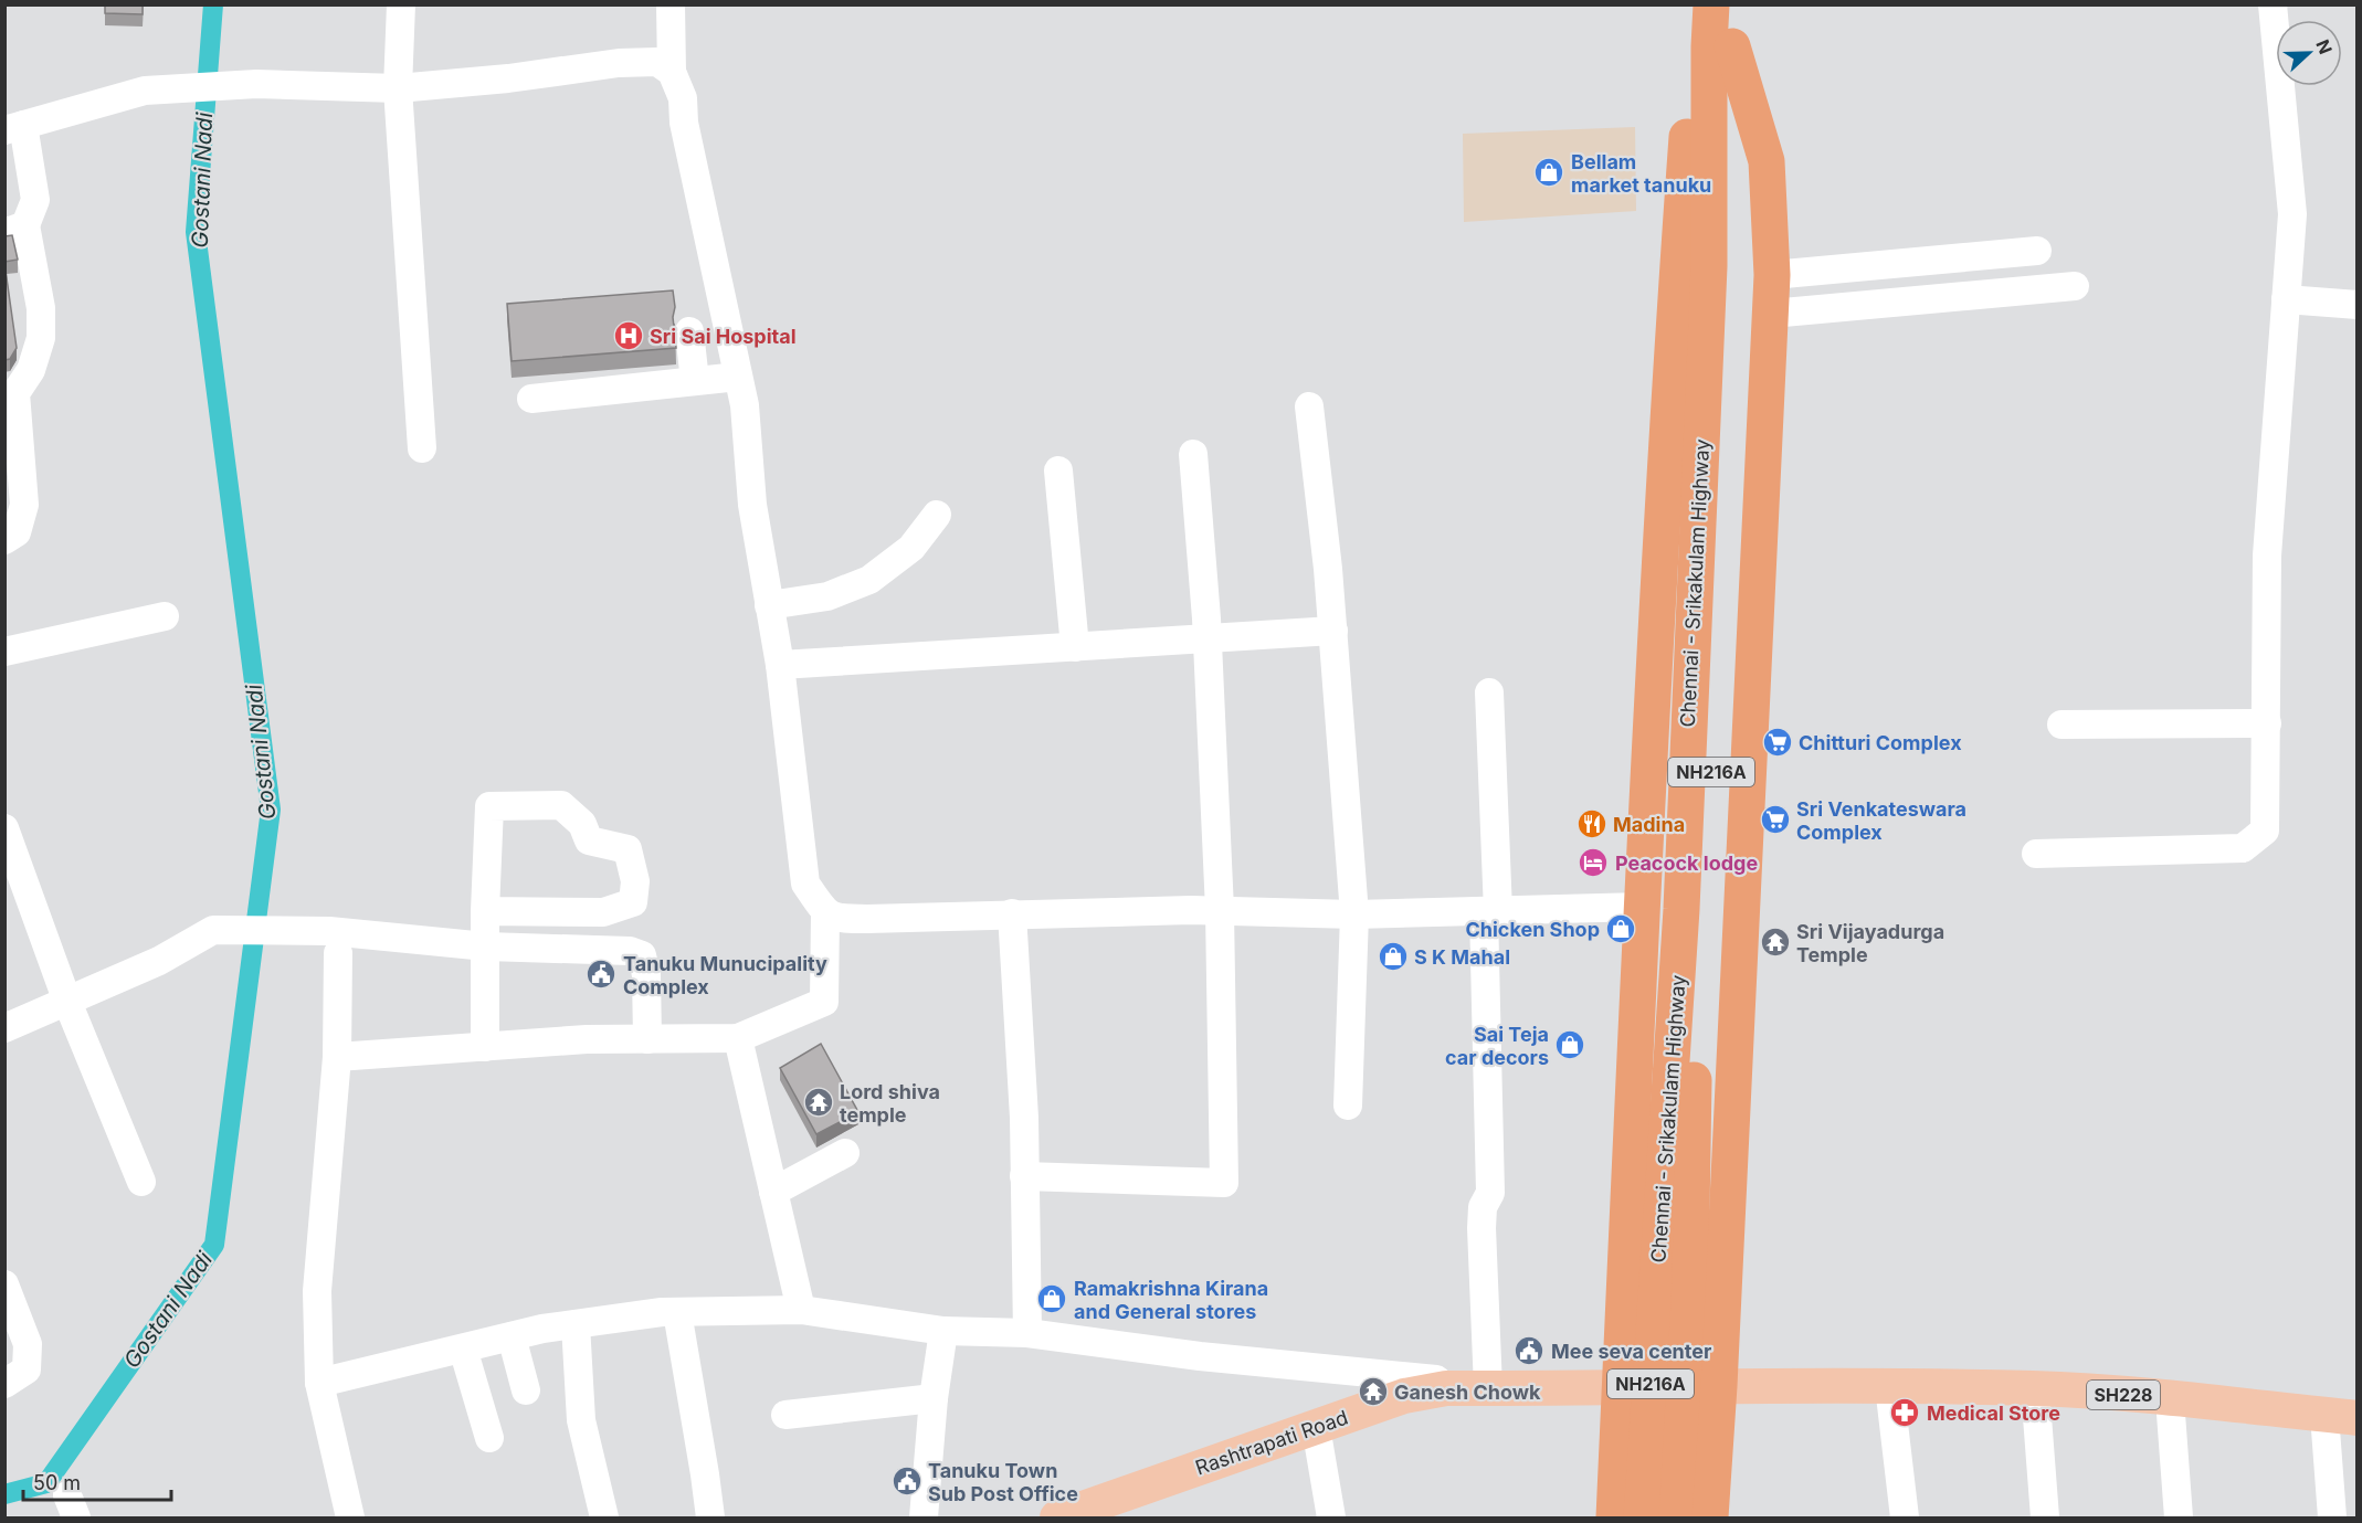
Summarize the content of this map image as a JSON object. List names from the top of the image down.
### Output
{
  "streets": {
    "highway": ["Chennai - Srikakulam Highway", "NH216A"],
    "main road": ["SH228", "Rashtrapati Road"]
  },
  "crossings": [
    ["Chennai - Srikakulam Highway", "NH216A"],
    ["SH228", "Rashtrapati Road"]
  ],
  "water": ["Gostani Nadi"],
  "places": {
    "shop": [
      "Bellam market tanuku",
      "Chicken Shop",
      "S K Mahal",
      "Sai Teja car decors",
      "Ramakrishna Kirana and General stores"
    ],
    "hospital": ["Sri Sai Hospital"],
    "supermarket": ["Chitturi Complex", "Sri Venkateswara Complex"],
    "restaurant": ["Madina"],
    "hotel": ["Peacock lodge"],
    "temple": ["Sri Vijayadurga Temple", "Lord shiva temple", "Ganesh Chowk"],
    "public building": ["Tanuku Munucipality Complex", "Mee seva center", "Tanuku Town Sub Post Office"],
    "pharmacy": ["Medical Store"]
  },
  "scale_bar": "50 m",
  "north": "right"
}
